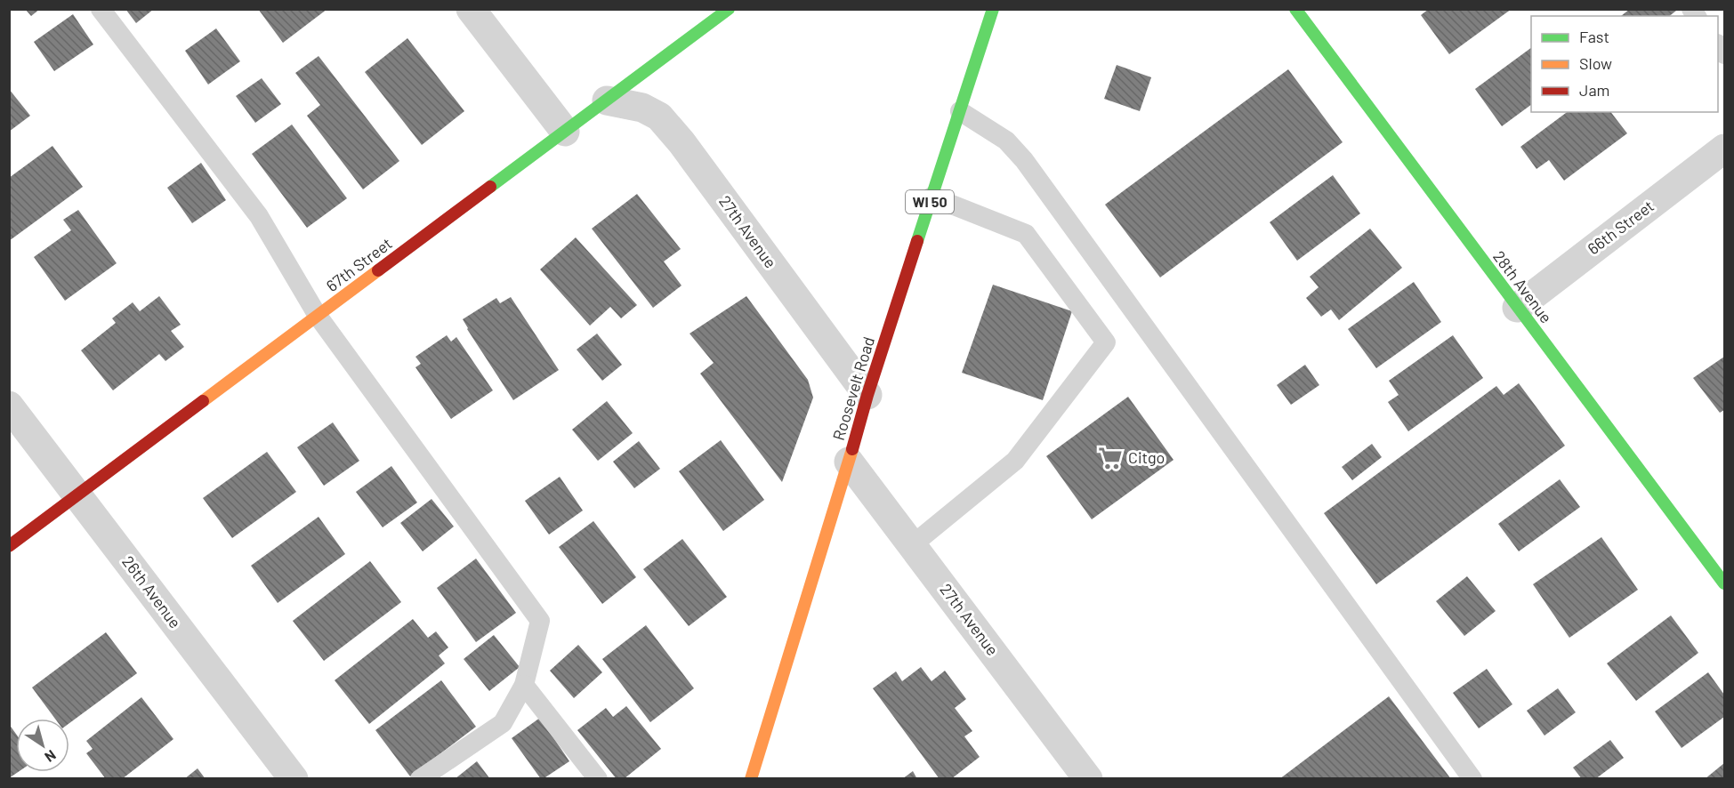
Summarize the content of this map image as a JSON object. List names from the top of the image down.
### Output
{
  "streets": {
    "street": [
      "WI 50",
      "66th Street",
      "27th Avenue",
      "67th Street",
      "28th Avenue",
      "Roosevelt Road",
      "26th Avenue"
    ]
  },
  "crossings": [
    ["66th Street", "28th Avenue"],
    ["27th Avenue", "67th Street"],
    ["27th Avenue", "Roosevelt Road"],
    ["67th Street", "26th Avenue"]
  ],
  "places": {
    "supermarket": ["Citgo"]
  },
  "legend": ["Fast", "Slow", "Jam"],
  "north": "bottom right"
}
